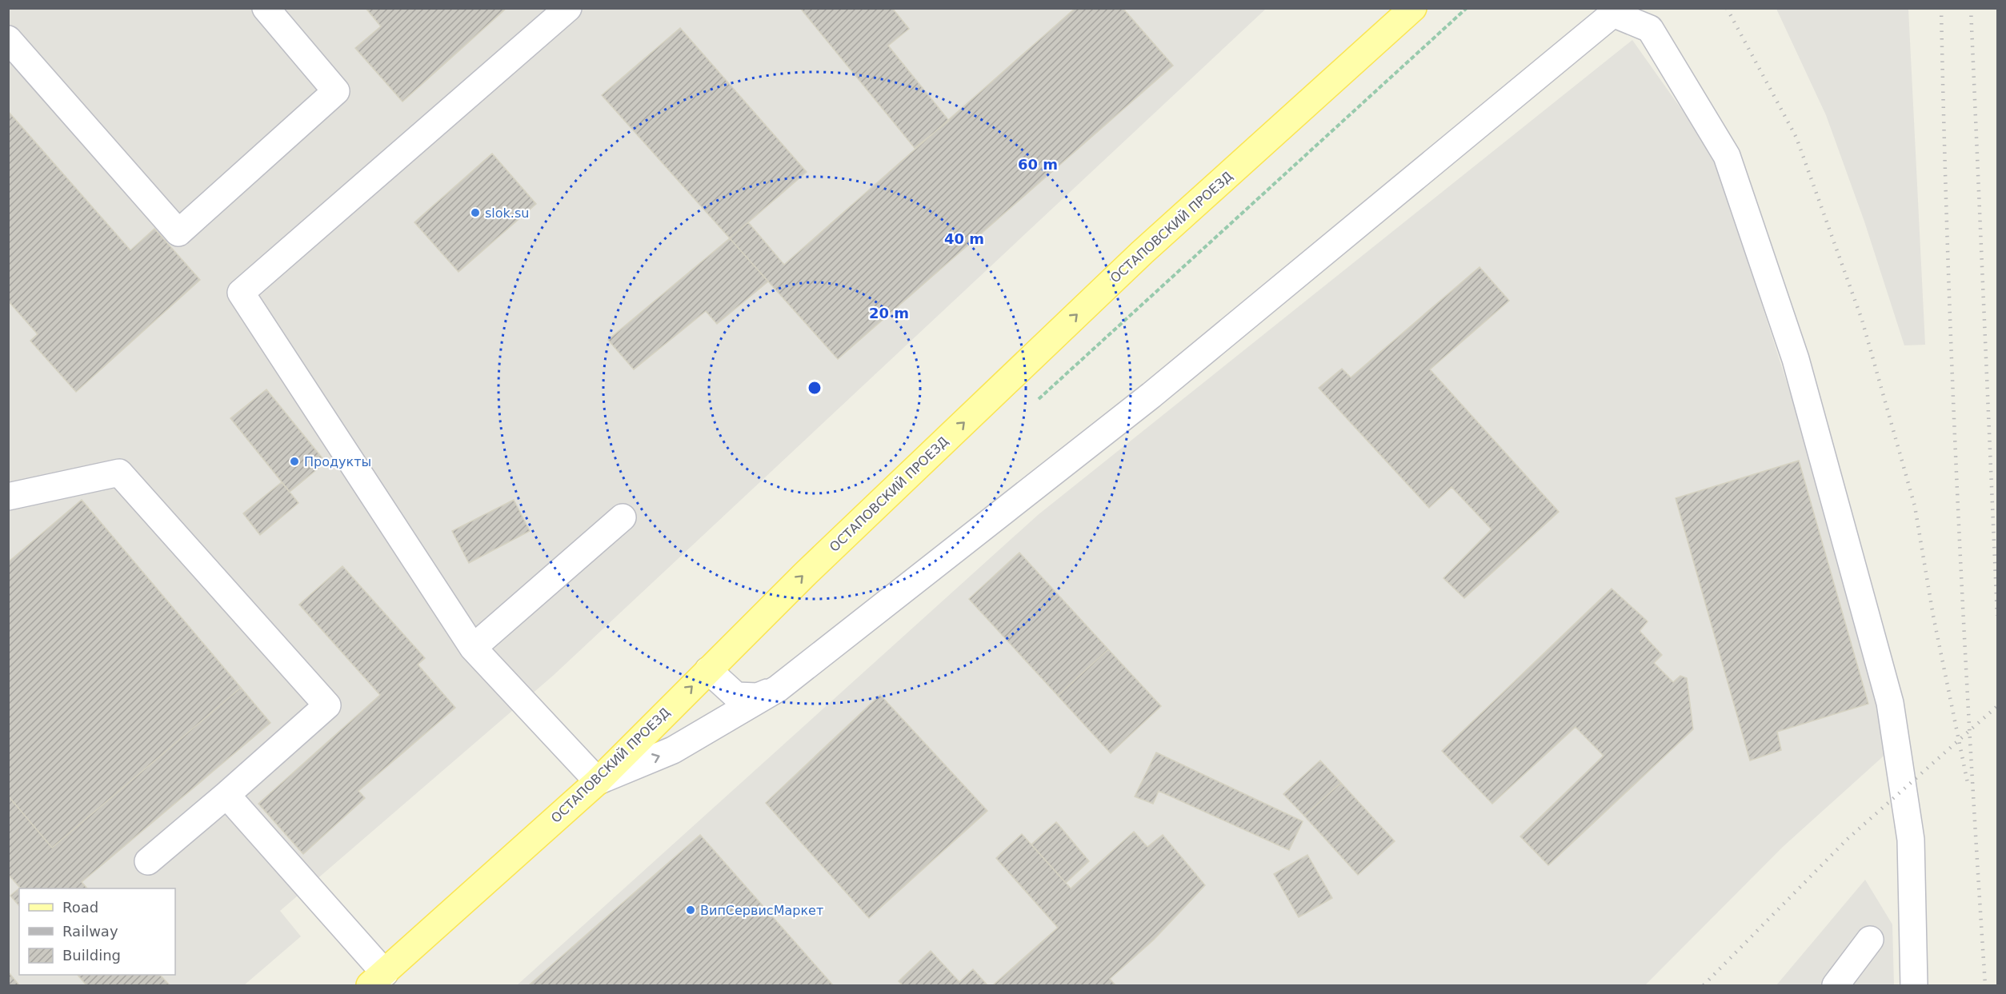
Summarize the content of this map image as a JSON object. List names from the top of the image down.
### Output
{
  "streets": {
    "main road": ["ОСТАПОВСКИЙ ПРОЕЗД"]
  },
  "one_way": ["ОСТАПОВСКИЙ ПРОЕЗД"],
  "places": ["slok.su", "Продукты", "ВипСервисМаркет"],
  "legend": ["Road", "Railway", "Building"],
  "rings": ["60 m", "40 m", "20 m"]
}
